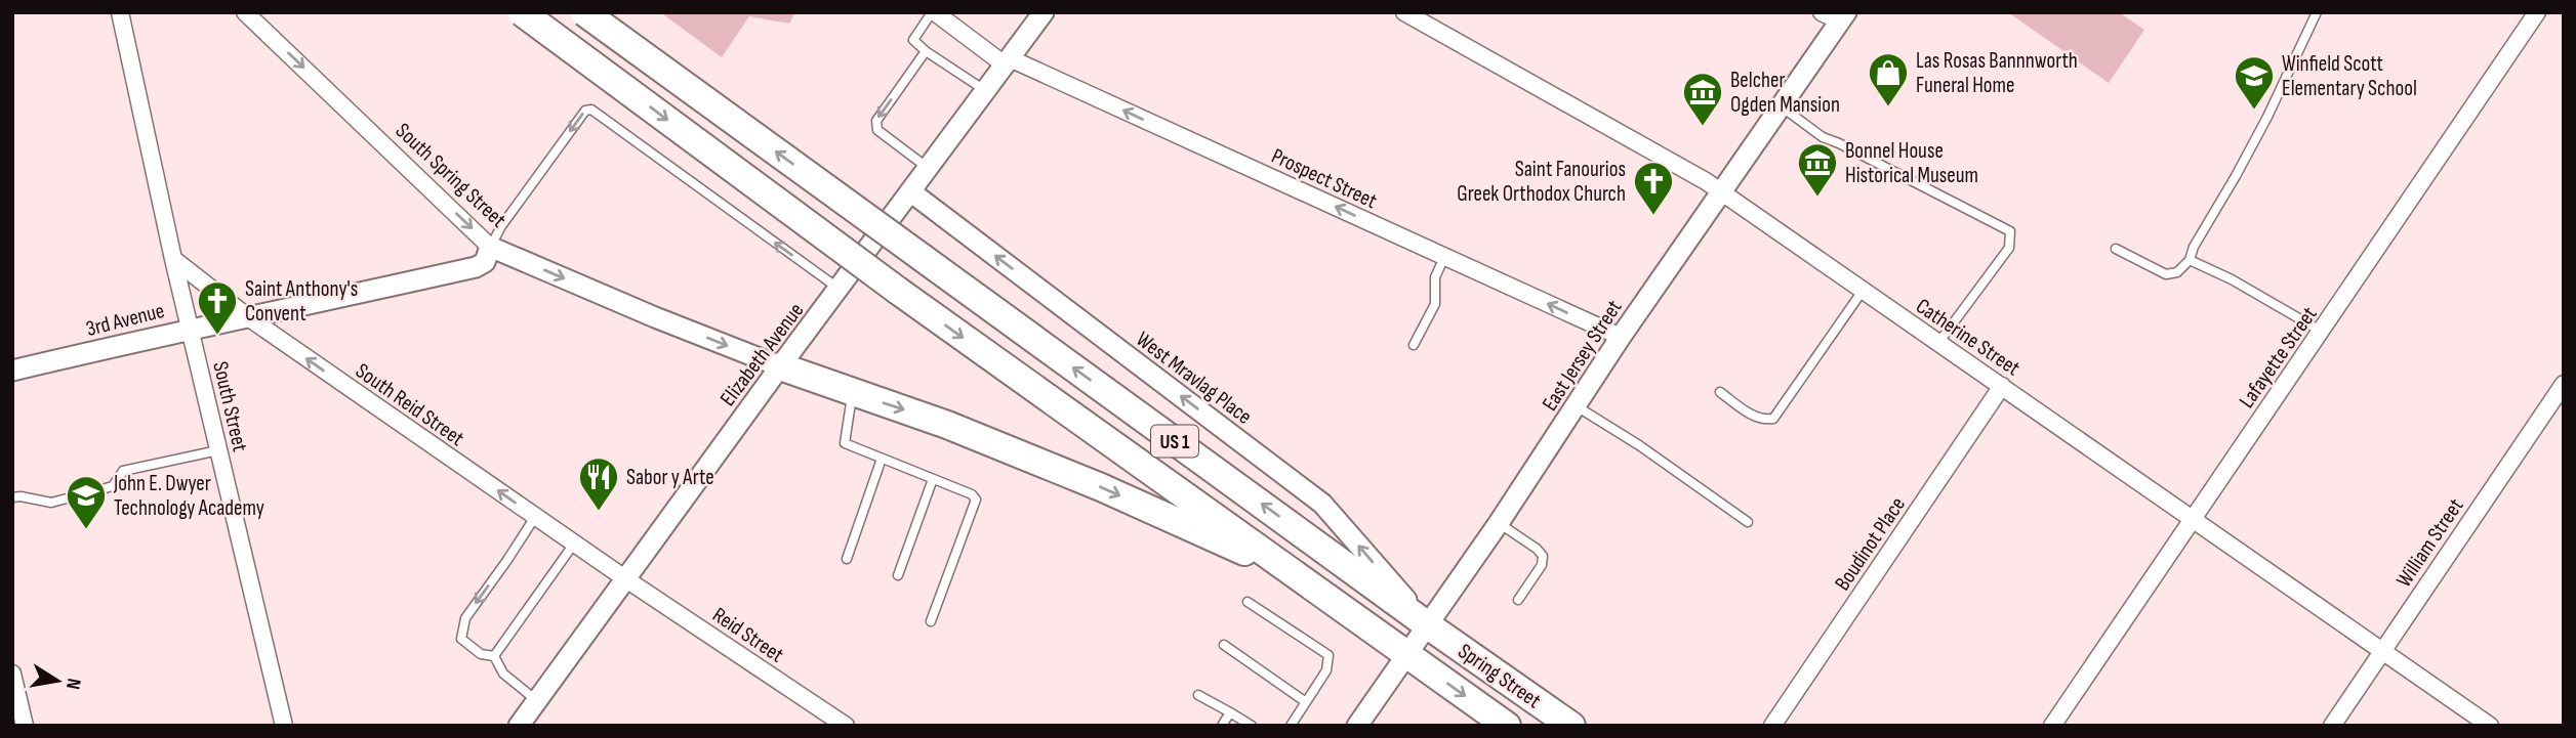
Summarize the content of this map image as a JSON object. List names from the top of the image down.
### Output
{
  "streets": {
    "highway": ["US 1", "Spring Street"],
    "street": [
      "South Spring Street",
      "Prospect Street",
      "3rd Avenue",
      "Catherine Street",
      "Elizabeth Avenue",
      "East Jersey Street",
      "Lafayette Street",
      "West Mravlag Place",
      "South Reid Street",
      "South Street",
      "William Street",
      "Boudinot Place",
      "Reid Street"
    ]
  },
  "crossings": [
    ["South Spring Street", "3rd Avenue"],
    ["South Spring Street", "Elizabeth Avenue"],
    ["Prospect Street", "Elizabeth Avenue"],
    ["Prospect Street", "East Jersey Street"],
    ["3rd Avenue", "South Reid Street"],
    ["3rd Avenue", "South Street"],
    ["Catherine Street", "East Jersey Street"],
    ["Catherine Street", "Lafayette Street"],
    ["Catherine Street", "William Street"],
    ["Catherine Street", "Boudinot Place"],
    ["Elizabeth Avenue", "West Mravlag Place"],
    ["Elizabeth Avenue", "South Reid Street"],
    ["Elizabeth Avenue", "Reid Street"],
    ["East Jersey Street", "West Mravlag Place"],
    ["East Jersey Street", "US 1"],
    ["East Jersey Street", "Spring Street"],
    ["West Mravlag Place", "US 1"],
    ["West Mravlag Place", "Spring Street"],
    ["South Reid Street", "South Street"],
    ["South Reid Street", "Reid Street"],
    ["US 1", "Spring Street"]
  ],
  "one_way": [
    "South Spring Street",
    "Prospect Street",
    "West Mravlag Place",
    "South Reid Street"
  ],
  "places": {
    "shop": ["Las Rosas Bannnworth Funeral Home"],
    "school or university": ["Winfield Scott Elementary School", "John E. Dwyer Technology Academy"],
    "museum": ["Belcher Ogden Mansion", "Bonnel House Historical Museum"],
    "church": ["Saint Fanourios Greek Orthodox Church", "Saint Anthony's Convent"],
    "restaurant": ["Sabor y Arte"]
  },
  "north": "right"
}
